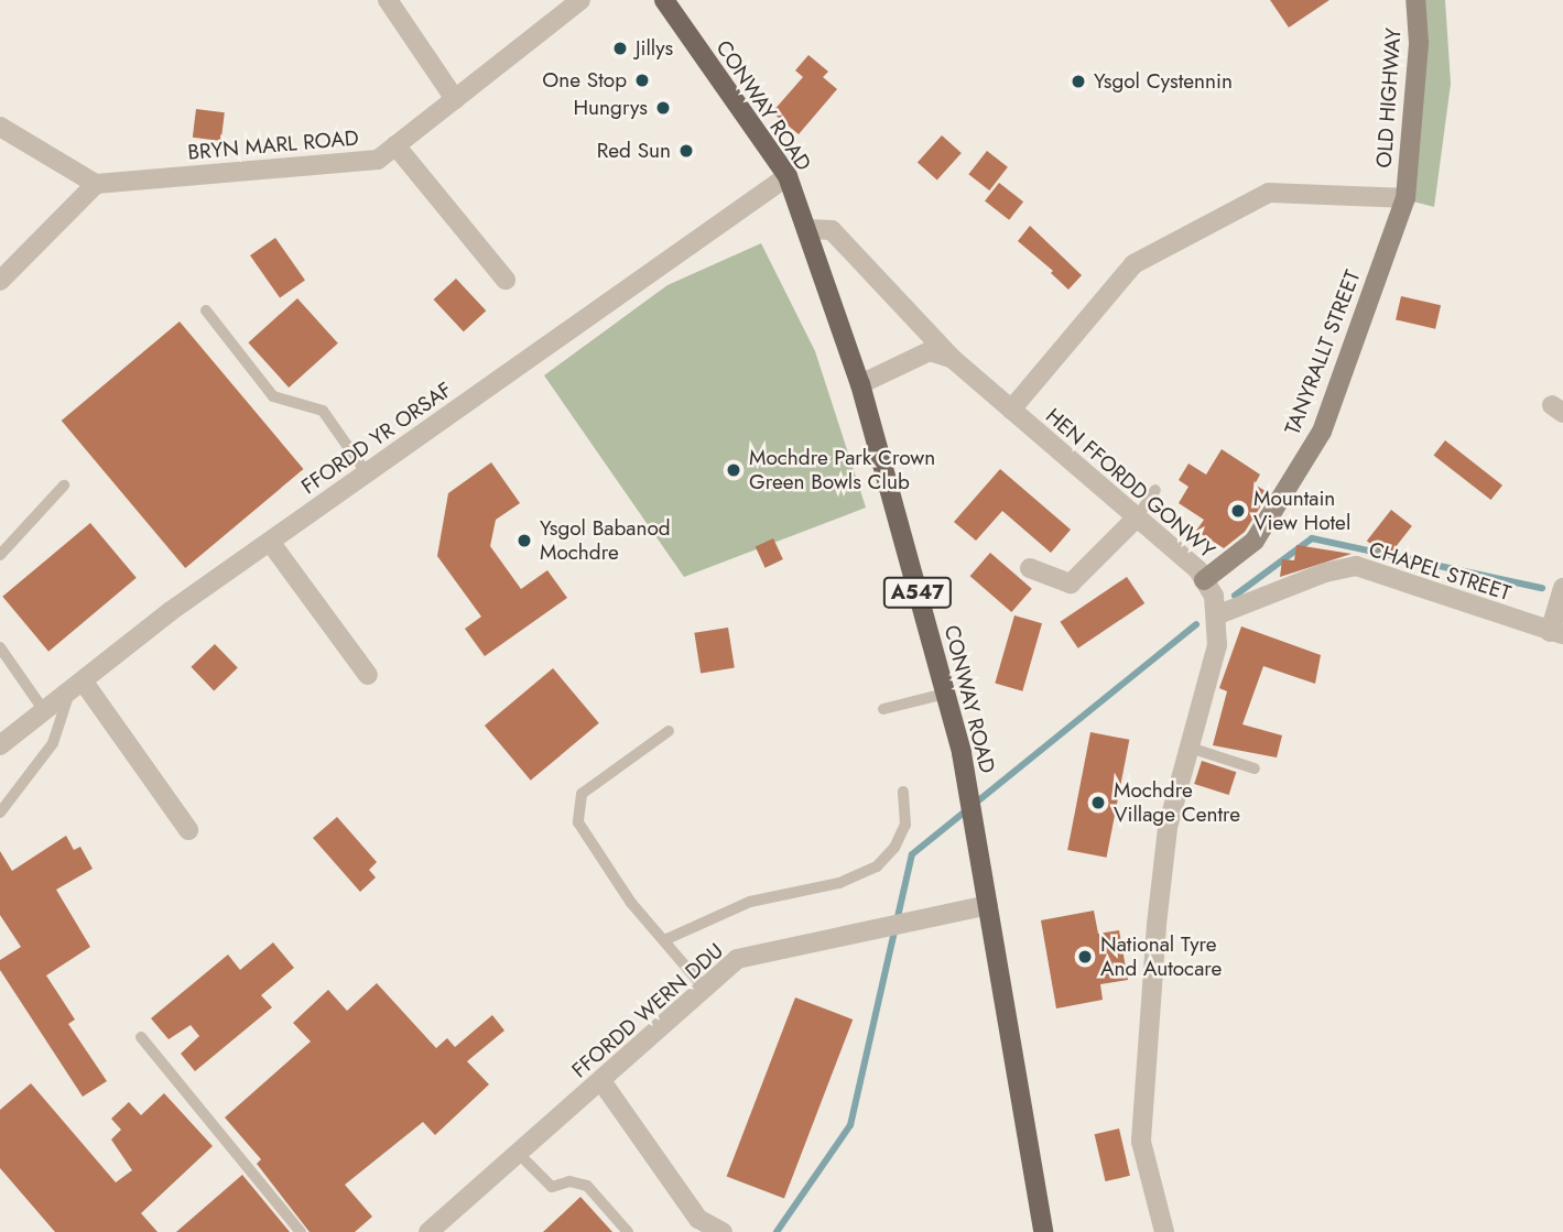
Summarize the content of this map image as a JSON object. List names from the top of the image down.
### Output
{
  "streets": {
    "main road": ["CONWAY ROAD", "A547"],
    "street": [
      "OLD HIGHWAY",
      "BRYN MARL ROAD",
      "TANYRALLT STREET",
      "FFORDD YR ORSAF",
      "HEN FFORDD GONWY",
      "CHAPEL STREET",
      "FFORDD WERN DDU"
    ]
  },
  "crossings": [
    ["OLD HIGHWAY", "TANYRALLT STREET"],
    ["CONWAY ROAD", "FFORDD YR ORSAF"],
    ["CONWAY ROAD", "HEN FFORDD GONWY"],
    ["CONWAY ROAD", "FFORDD WERN DDU"],
    ["TANYRALLT STREET", "HEN FFORDD GONWY"],
    ["HEN FFORDD GONWY", "CHAPEL STREET"]
  ],
  "places": [
    "Jillys",
    "One Stop",
    "Ysgol Cystennin",
    "Hungrys",
    "Red Sun",
    "Mochdre Park Crown Green Bowls Club",
    "Mountain View Hotel",
    "Ysgol Babanod Mochdre",
    "Mochdre Village Centre",
    "National Tyre And Autocare"
  ]
}
